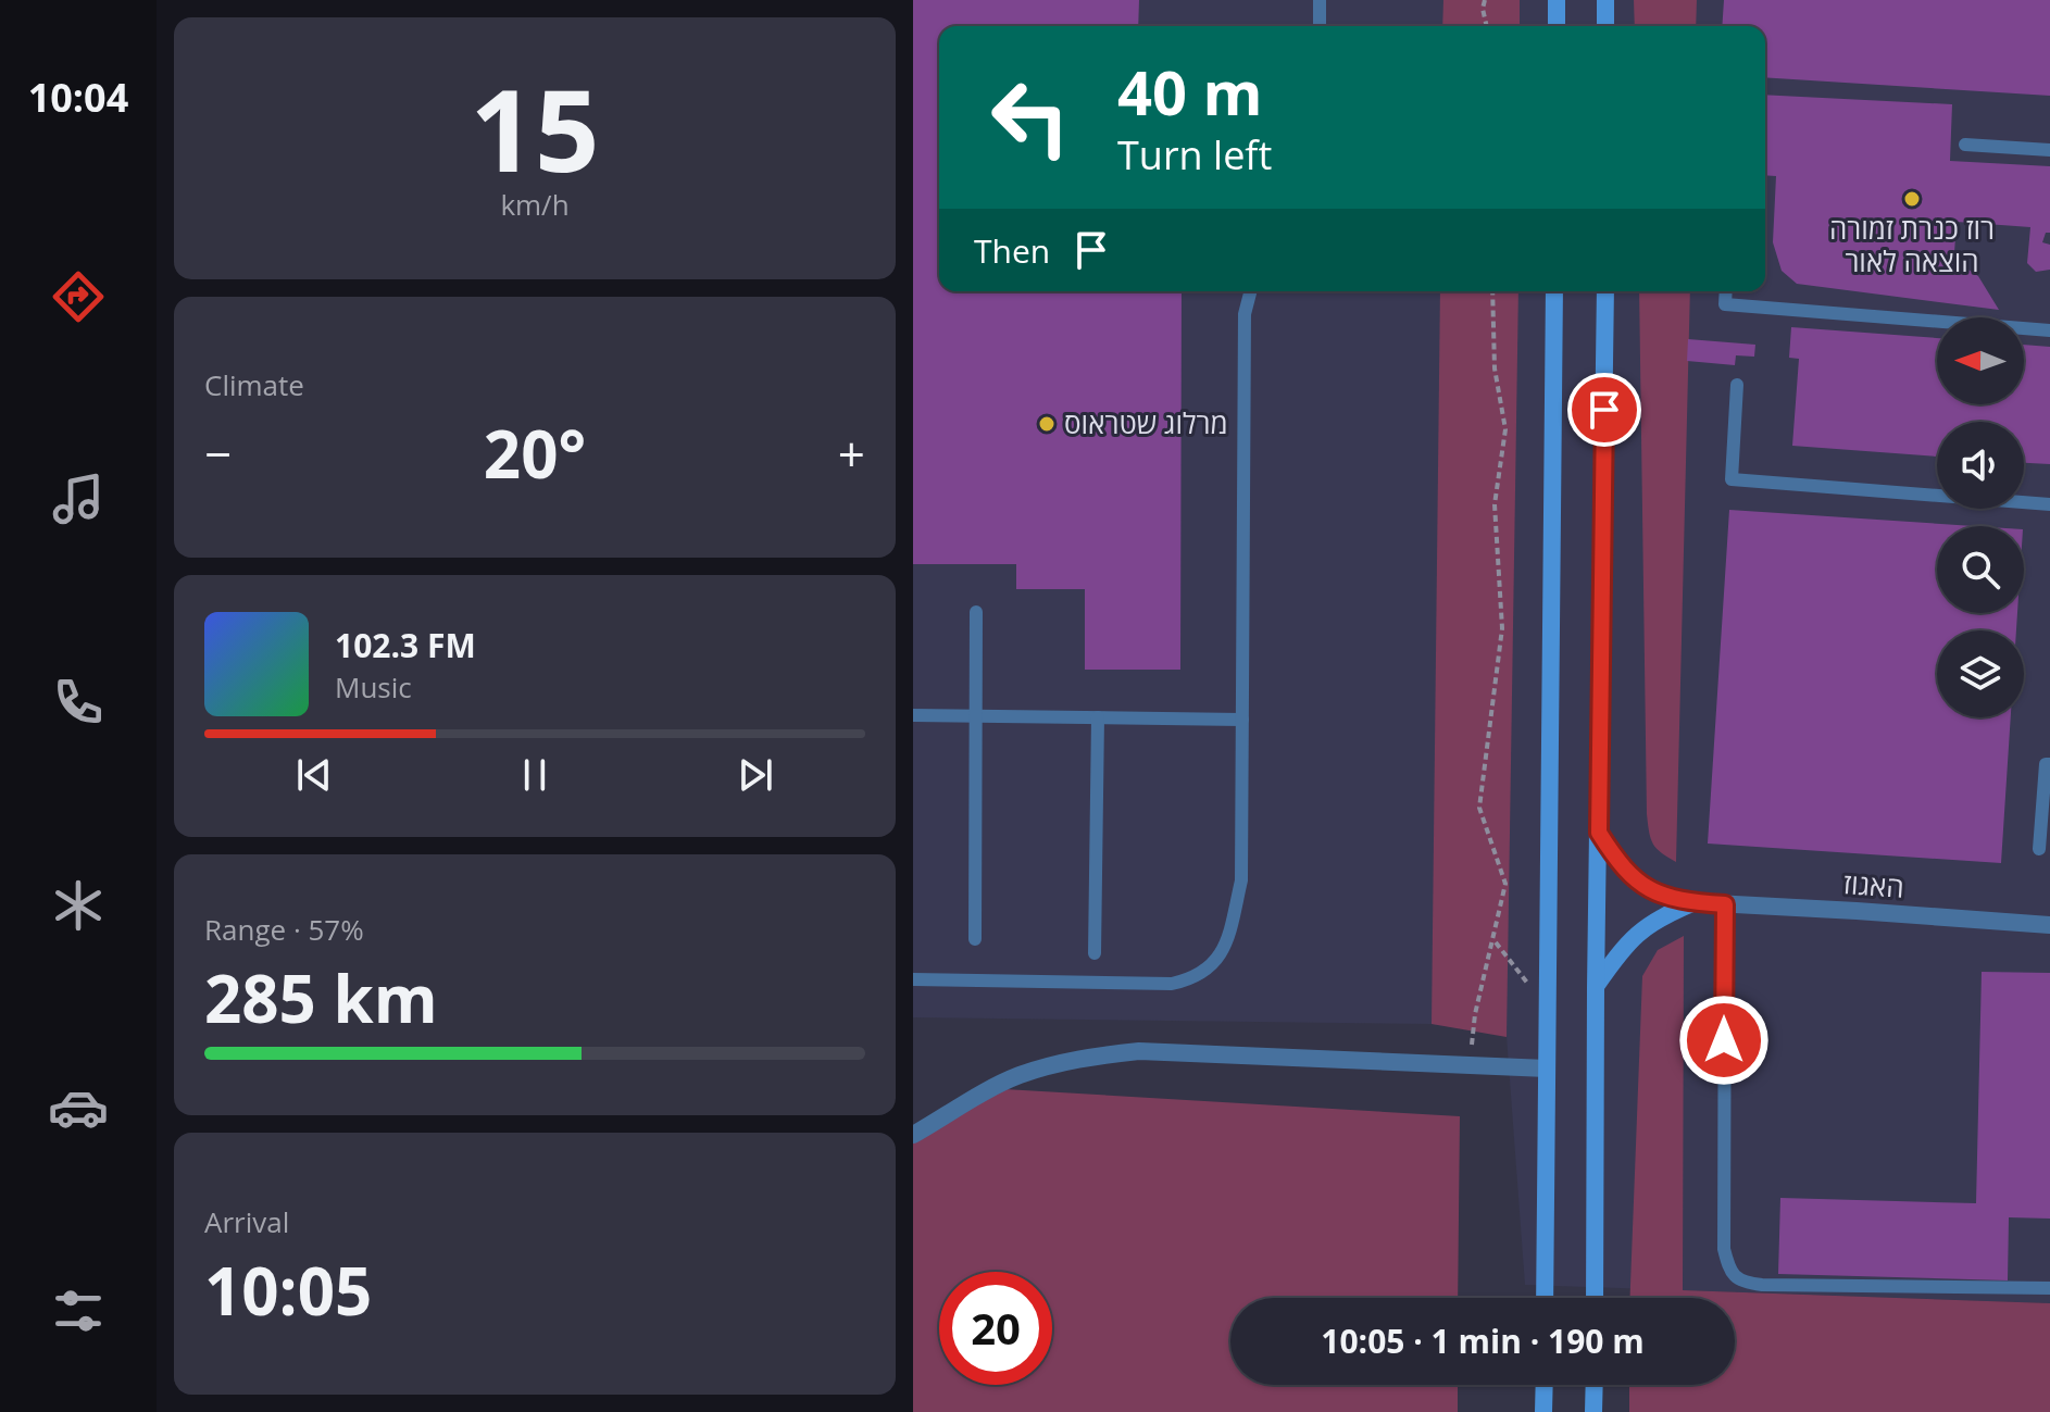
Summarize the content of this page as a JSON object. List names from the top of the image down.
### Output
{
  "streets": {
    "street": ["האגוז"]
  },
  "places": ["רוז כנרת זמורה הוצאה לאור", "מרלוג שטראוס"],
  "north": "left",
  "page": {
    "tabs": "10:04",
    "tile": [
      ["15", "km/h"],
      "Climate",
      ["Range · 57%", "285 km"],
      ["Arrival", "10:05"]
    ],
    "turn": ["40 m", "Turn left"],
    "then": "Then",
    "heat": ["−", "20°", "+"],
    "song": ["102.3 FM", "Music"],
    "limit": "20",
    "trip": "10:05 · 1 min · 190 m"
  }
}
